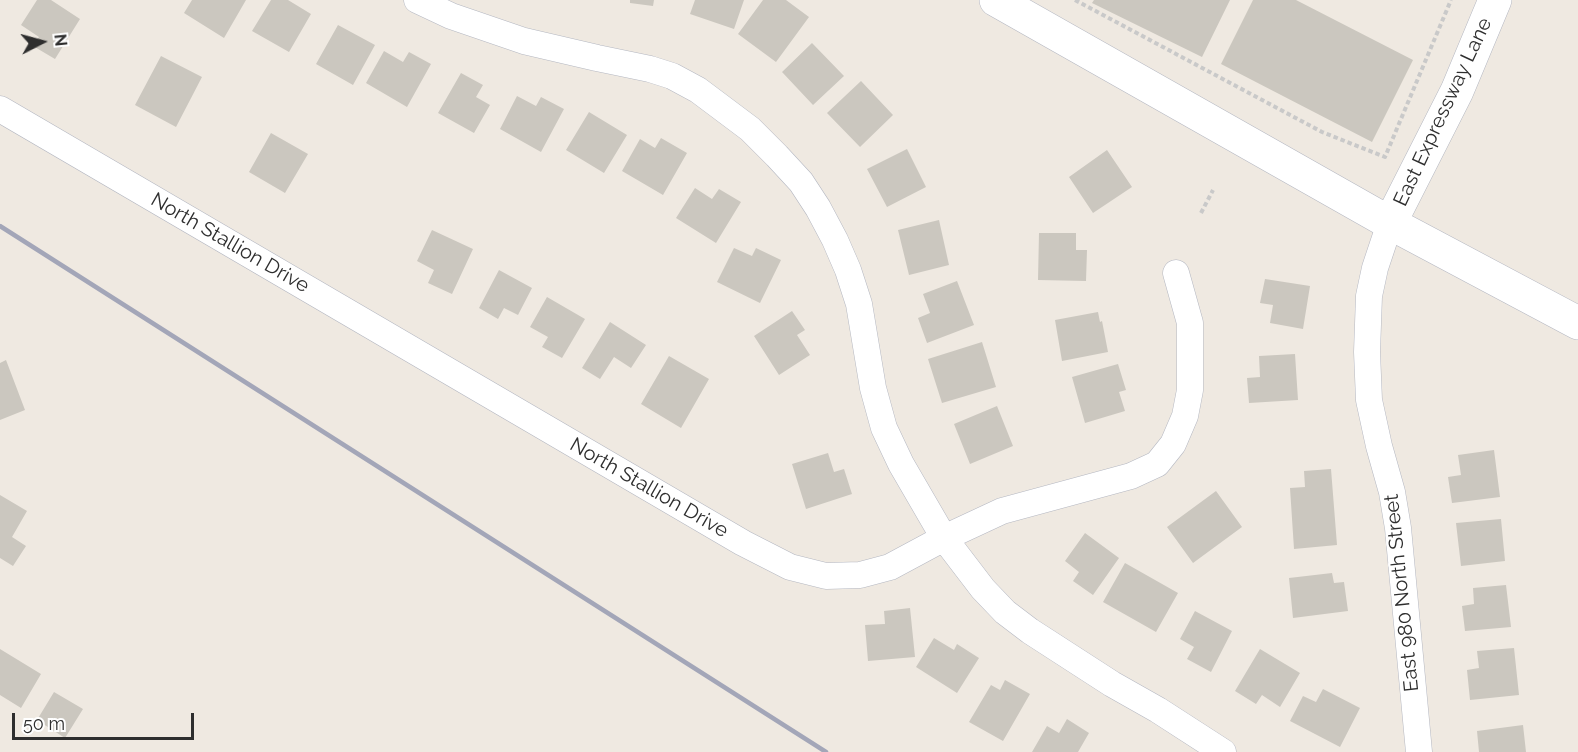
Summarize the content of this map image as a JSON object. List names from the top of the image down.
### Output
{
  "streets": {
    "main road": ["East Expressway Lane"],
    "street": ["North Stallion Drive", "East 980 North Street"]
  },
  "crossings": [
    ["East Expressway Lane", "East 980 North Street"]
  ],
  "scale_bar": "50 m",
  "north": "right"
}
